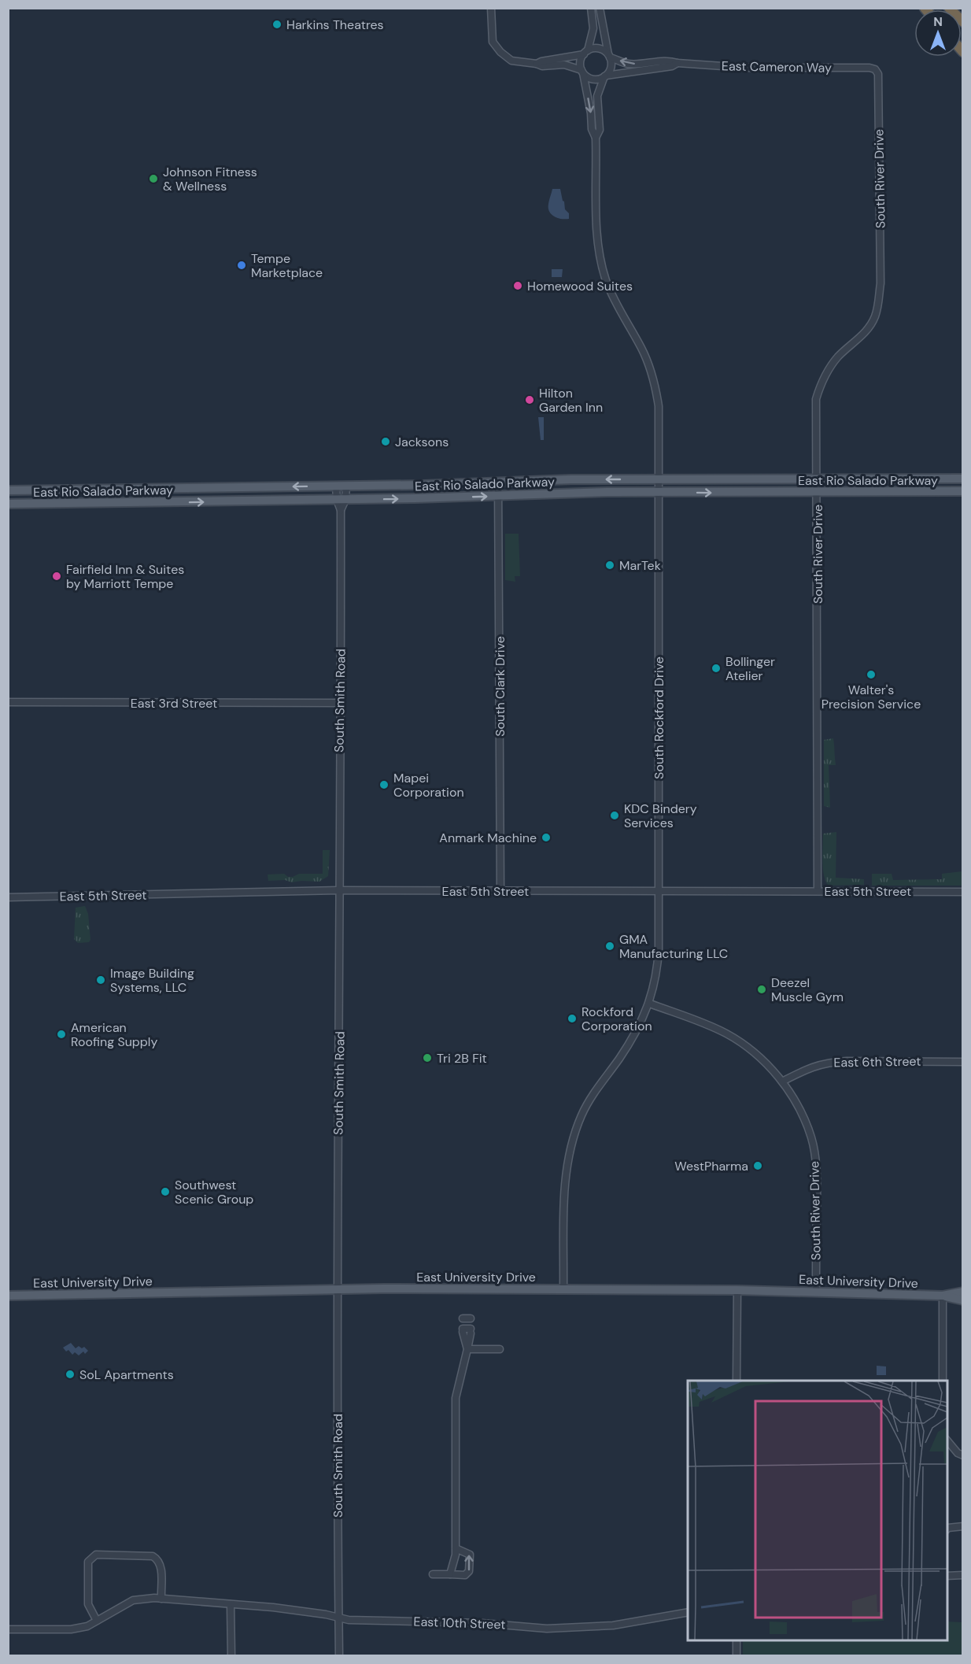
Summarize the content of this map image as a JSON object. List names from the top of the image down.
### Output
{
  "streets": {
    "main road": ["East Rio Salado Parkway", "East University Drive"],
    "street": [
      "East Cameron Way",
      "South River Drive",
      "South Clark Drive",
      "South Smith Road",
      "East 3rd Street",
      "South Rockford Drive",
      "East 5th Street",
      "East 6th Street",
      "East 10th Street"
    ]
  },
  "crossings": [
    ["East Cameron Way", "South River Drive"],
    ["East Cameron Way", "South Rockford Drive"],
    ["South River Drive", "East Rio Salado Parkway"],
    ["South River Drive", "East 5th Street"],
    ["South River Drive", "East 6th Street"],
    ["South River Drive", "East University Drive"],
    ["East Rio Salado Parkway", "South Clark Drive"],
    ["East Rio Salado Parkway", "South Smith Road"],
    ["East Rio Salado Parkway", "South Rockford Drive"],
    ["South Clark Drive", "East 5th Street"],
    ["South Smith Road", "East 3rd Street"],
    ["South Smith Road", "East 5th Street"],
    ["South Smith Road", "East University Drive"],
    ["South Smith Road", "East 10th Street"],
    ["South Rockford Drive", "East 5th Street"],
    ["South Rockford Drive", "East University Drive"]
  ],
  "places": [
    "Harkins Theatres",
    "Johnson Fitness & Wellness",
    "Tempe Marketplace",
    "Homewood Suites",
    "Hilton Garden Inn",
    "Jacksons",
    "MarTek",
    "Fairfield Inn & Suites by Marriott Tempe",
    "Bollinger Atelier",
    "Walter's Precision Service",
    "Mapei Corporation",
    "KDC Bindery Services",
    "Anmark Machine",
    "GMA Manufacturing LLC",
    "Image Building Systems, LLC",
    "Deezel Muscle Gym",
    "Rockford Corporation",
    "American Roofing Supply",
    "Tri 2B Fit",
    "WestPharma",
    "Southwest Scenic Group",
    "SoL Apartments"
  ],
  "north": "top"
}
